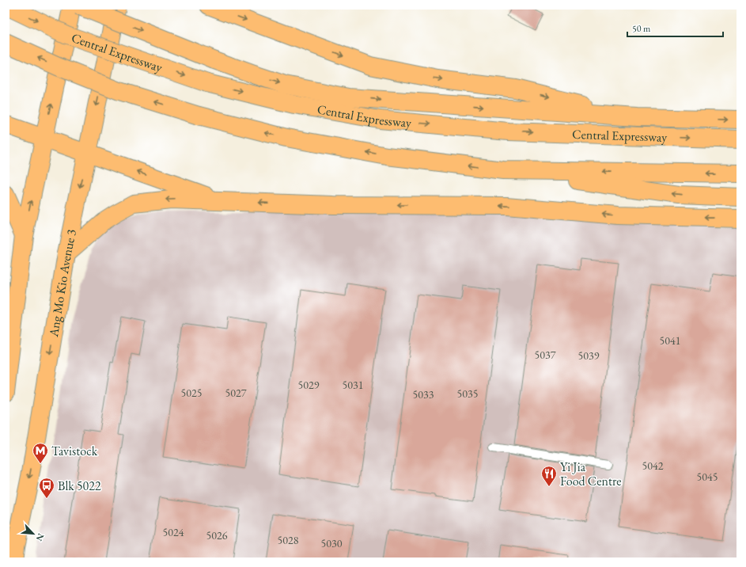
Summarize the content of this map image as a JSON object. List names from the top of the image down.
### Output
{
  "streets": {
    "highway": ["Central Expressway", "Ang Mo Kio Avenue 3"]
  },
  "places": {
    "metro station": ["Tavistock"],
    "restaurant": ["Yi Jia Food Centre"],
    "bus stop": ["Blk 5022"]
  },
  "house_numbers": [
    "5041",
    "5037",
    "5039",
    "5029",
    "5031",
    "5025",
    "5027",
    "5035",
    "5033",
    "5042",
    "5045",
    "5024",
    "5026",
    "5028",
    "5030"
  ],
  "scale_bar": "50 m",
  "north": "bottom right"
}
